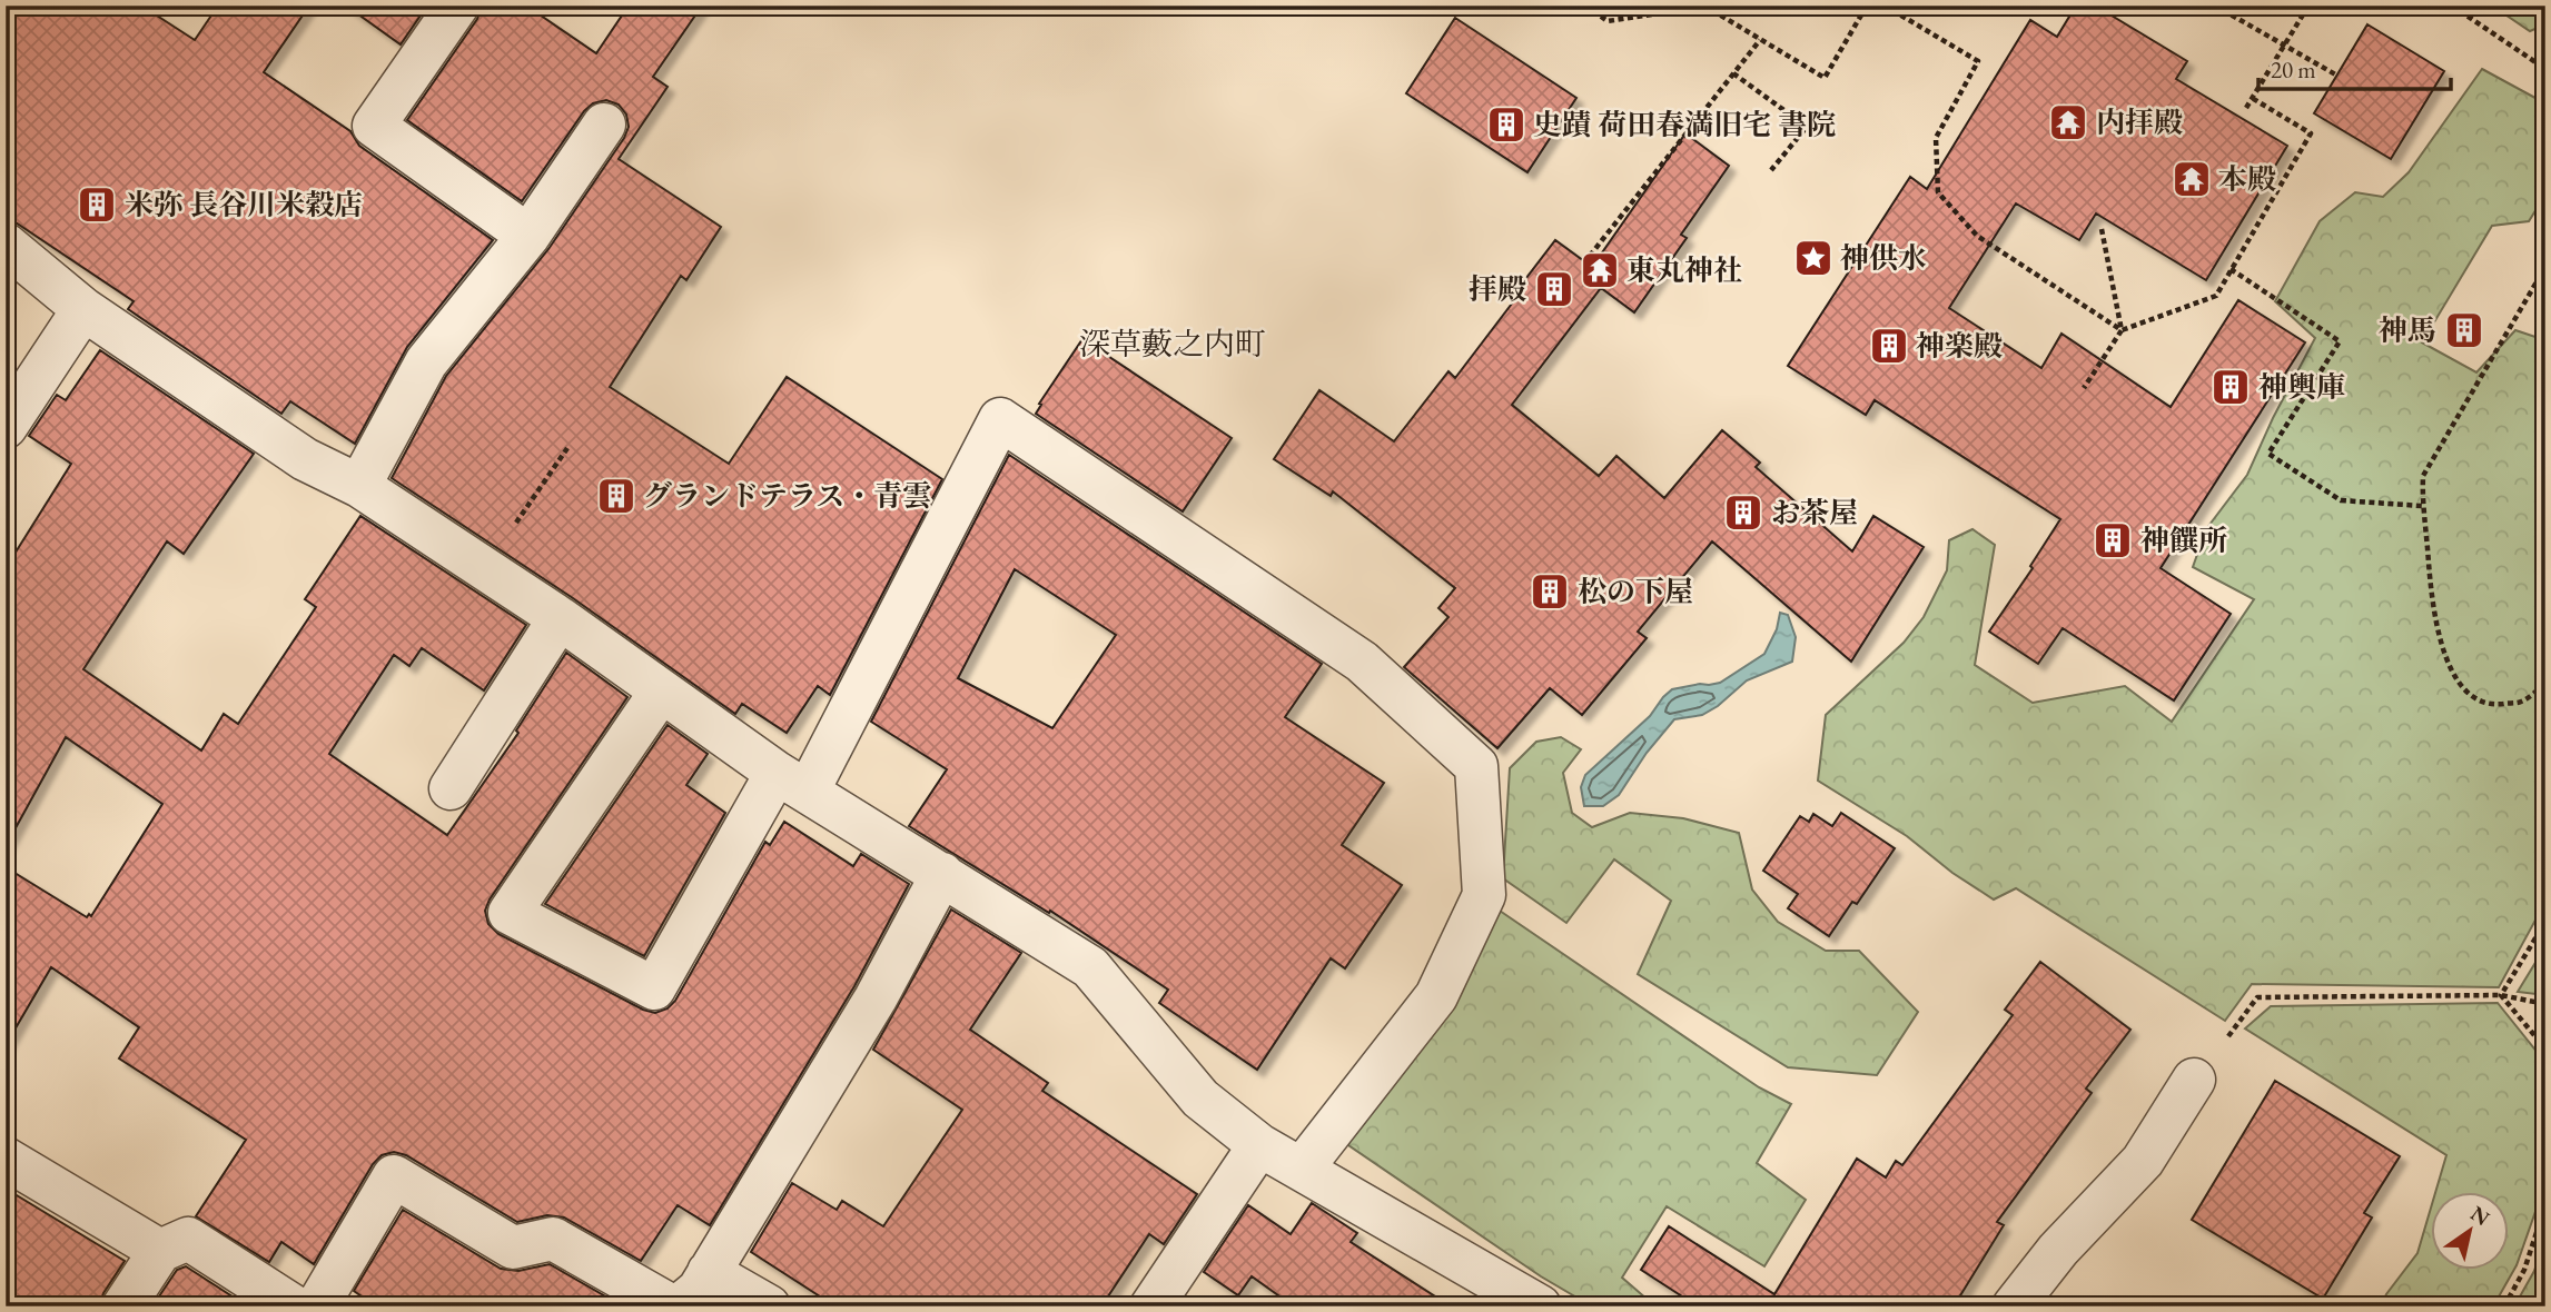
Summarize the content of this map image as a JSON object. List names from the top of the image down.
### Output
{
  "districts": ["深草藪之内町"],
  "places": {
    "temple": ["内拝殿", "本殿", "東丸神社"],
    "building": [
      "史蹟 荷田春満旧宅 書院",
      "米弥 長谷川米穀店",
      "拝殿",
      "神馬",
      "神楽殿",
      "神輿庫",
      "グランドテラス・青雲",
      "お茶屋",
      "神饌所",
      "松の下屋"
    ],
    "place": ["神供水"]
  },
  "scale_bar": "20 m",
  "north": "top right"
}
